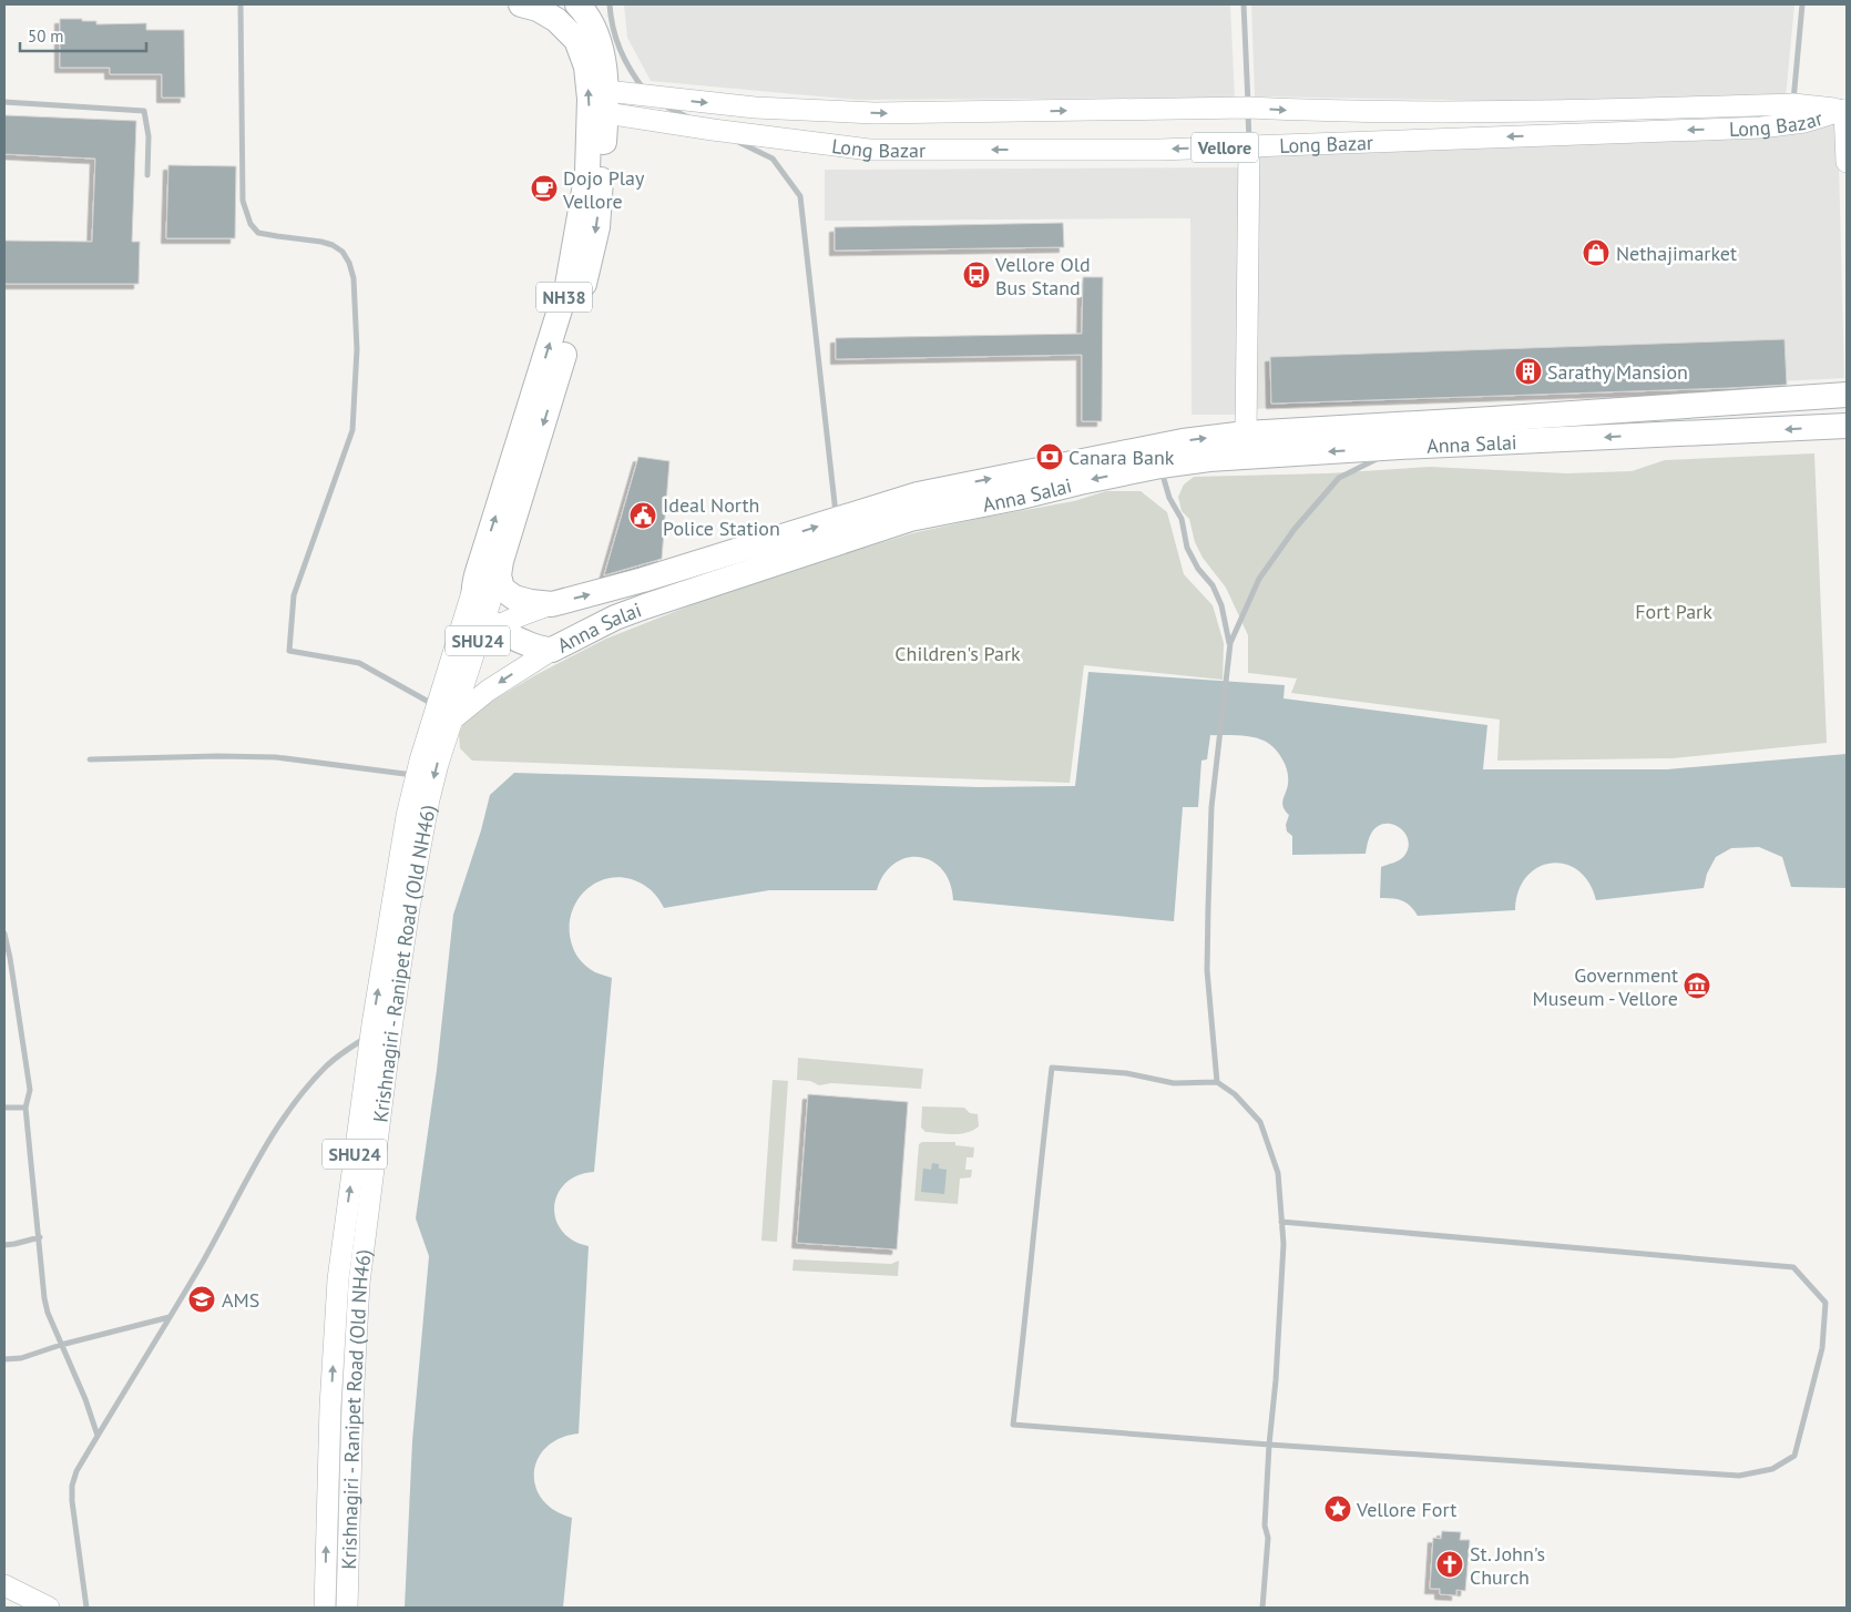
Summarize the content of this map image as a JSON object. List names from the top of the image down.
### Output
{
  "streets": {
    "highway": ["NH38", "Anna Salai"],
    "main road": [
      "Long Bazar",
      "Vellore",
      "SHU24",
      "Krishnagiri - Ranipet Road (Old NH46)"
    ]
  },
  "crossings": [
    ["Long Bazar", "NH38"],
    ["NH38", "Anna Salai"],
    ["NH38", "SHU24"],
    ["NH38", "Krishnagiri - Ranipet Road (Old NH46)"],
    ["Anna Salai", "SHU24"]
  ],
  "parks": ["Fort Park", "Children's Park"],
  "places": {
    "cafe": ["Dojo Play Vellore"],
    "shop": ["Nethajimarket"],
    "bus stop": ["Vellore Old Bus Stand"],
    "building": ["Sarathy Mansion"],
    "bank": ["Canara Bank"],
    "public building": ["Ideal North Police Station"],
    "museum": ["Government Museum - Vellore"],
    "school or university": ["AMS"],
    "place": ["Vellore Fort"],
    "church": ["St. John's Church"]
  },
  "scale_bar": "50 m"
}
